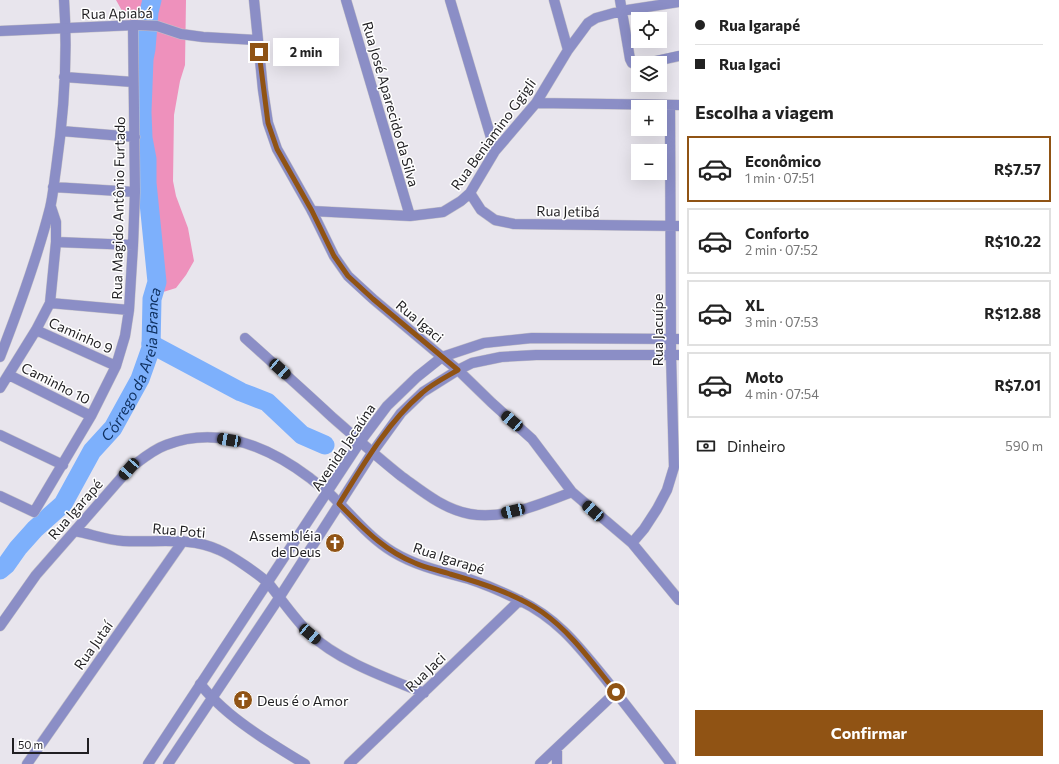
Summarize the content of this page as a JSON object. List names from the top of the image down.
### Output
{
  "streets": {
    "street": [
      "Rua Apiabá",
      "Rua José Aparecido da Silva",
      "Rua Beniamino Ggigli",
      "Rua Magido Antônio Furtado",
      "Rua Jetibá",
      "Rua Igaci",
      "Rua Jacuípe",
      "Caminho 9",
      "Caminho 10",
      "Avenida Jacaúna",
      "Rua Igarapé",
      "Rua Poti",
      "Rua Jutaí",
      "Rua Jaci"
    ]
  },
  "crossings": [
    ["Rua Apiabá", "Rua Magido Antônio Furtado"],
    ["Rua Apiabá", "Rua Igaci"],
    ["Rua José Aparecido da Silva", "Rua Beniamino Ggigli"],
    ["Rua Beniamino Ggigli", "Rua Jetibá"],
    ["Rua Beniamino Ggigli", "Rua Igaci"],
    ["Rua Magido Antônio Furtado", "Caminho 9"],
    ["Rua Magido Antônio Furtado", "Caminho 10"],
    ["Rua Jetibá", "Rua Jacuípe"],
    ["Rua Igaci", "Rua Jacuípe"],
    ["Rua Igaci", "Avenida Jacaúna"],
    ["Rua Jacuípe", "Avenida Jacaúna"],
    ["Avenida Jacaúna", "Rua Igarapé"],
    ["Avenida Jacaúna", "Rua Poti"],
    ["Rua Igarapé", "Rua Poti"],
    ["Rua Igarapé", "Rua Jaci"],
    ["Rua Poti", "Rua Jutaí"],
    ["Rua Poti", "Rua Jaci"]
  ],
  "water": ["Córrego da Areia Branca"],
  "places": {
    "church": ["Assembléia de Deus", "Deus é o Amor"]
  },
  "scale_bar": "50 m",
  "page": {
    "banner": ["Rua Igarapé", "Rua Igaci"],
    "map_buttons": ["+", "−"],
    "bubble": "2 min",
    "heading": "Escolha a viagem",
    "list": [
      {
        "name": "Econômico",
        "note": "1 min · 07:51",
        "value": "R$7.57"
      },
      {
        "name": "Conforto",
        "note": "2 min · 07:52",
        "value": "R$10.22"
      },
      {
        "name": "XL",
        "note": "3 min · 07:53",
        "value": "R$12.88"
      },
      {
        "name": "Moto",
        "note": "4 min · 07:54",
        "value": "R$7.01"
      }
    ],
    "pay": ["Dinheiro", "590 m"],
    "buttons": "Confirmar",
    "scale": "50 m"
  }
}
